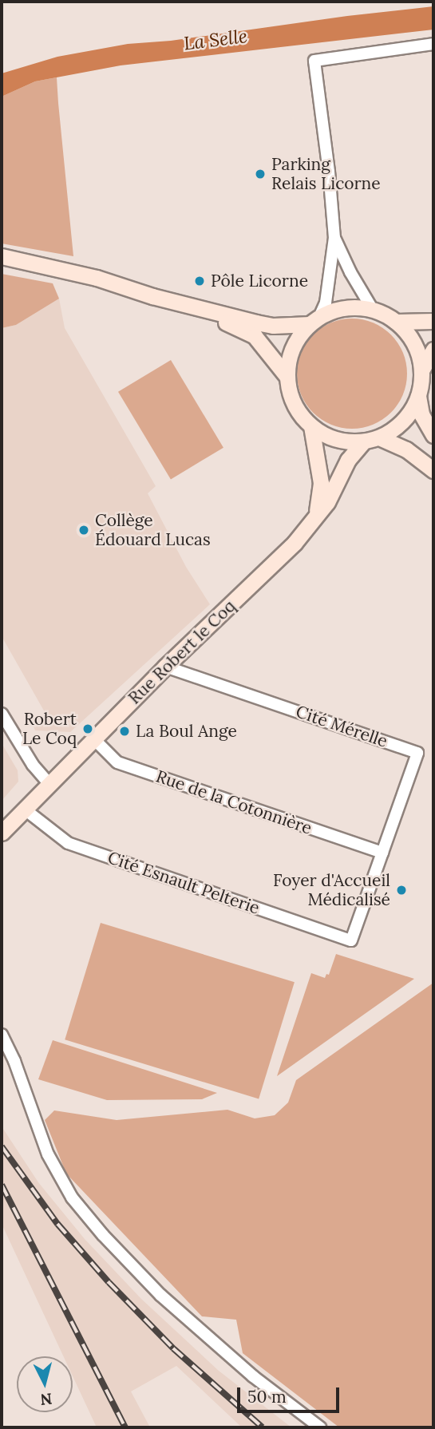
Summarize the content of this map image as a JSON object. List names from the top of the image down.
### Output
{
  "streets": {
    "main road": ["Rue Robert le Coq"],
    "street": ["Cité Mérelle", "Rue de la Cotonnière", "Cité Esnault Pelterie"]
  },
  "crossings": [
    ["Rue Robert le Coq", "Cité Mérelle"],
    ["Rue Robert le Coq", "Rue de la Cotonnière"],
    ["Rue Robert le Coq", "Cité Esnault Pelterie"],
    ["Cité Mérelle", "Rue de la Cotonnière"],
    ["Cité Mérelle", "Cité Esnault Pelterie"],
    ["Rue de la Cotonnière", "Cité Esnault Pelterie"]
  ],
  "water": ["La Selle"],
  "places": [
    "Parking Relais Licorne",
    "Pôle Licorne",
    "Collège Édouard Lucas",
    "Robert Le Coq",
    "La Boul Ange",
    "Foyer d'Accueil Médicalisé"
  ],
  "scale_bar": "50 m",
  "north": "bottom"
}
